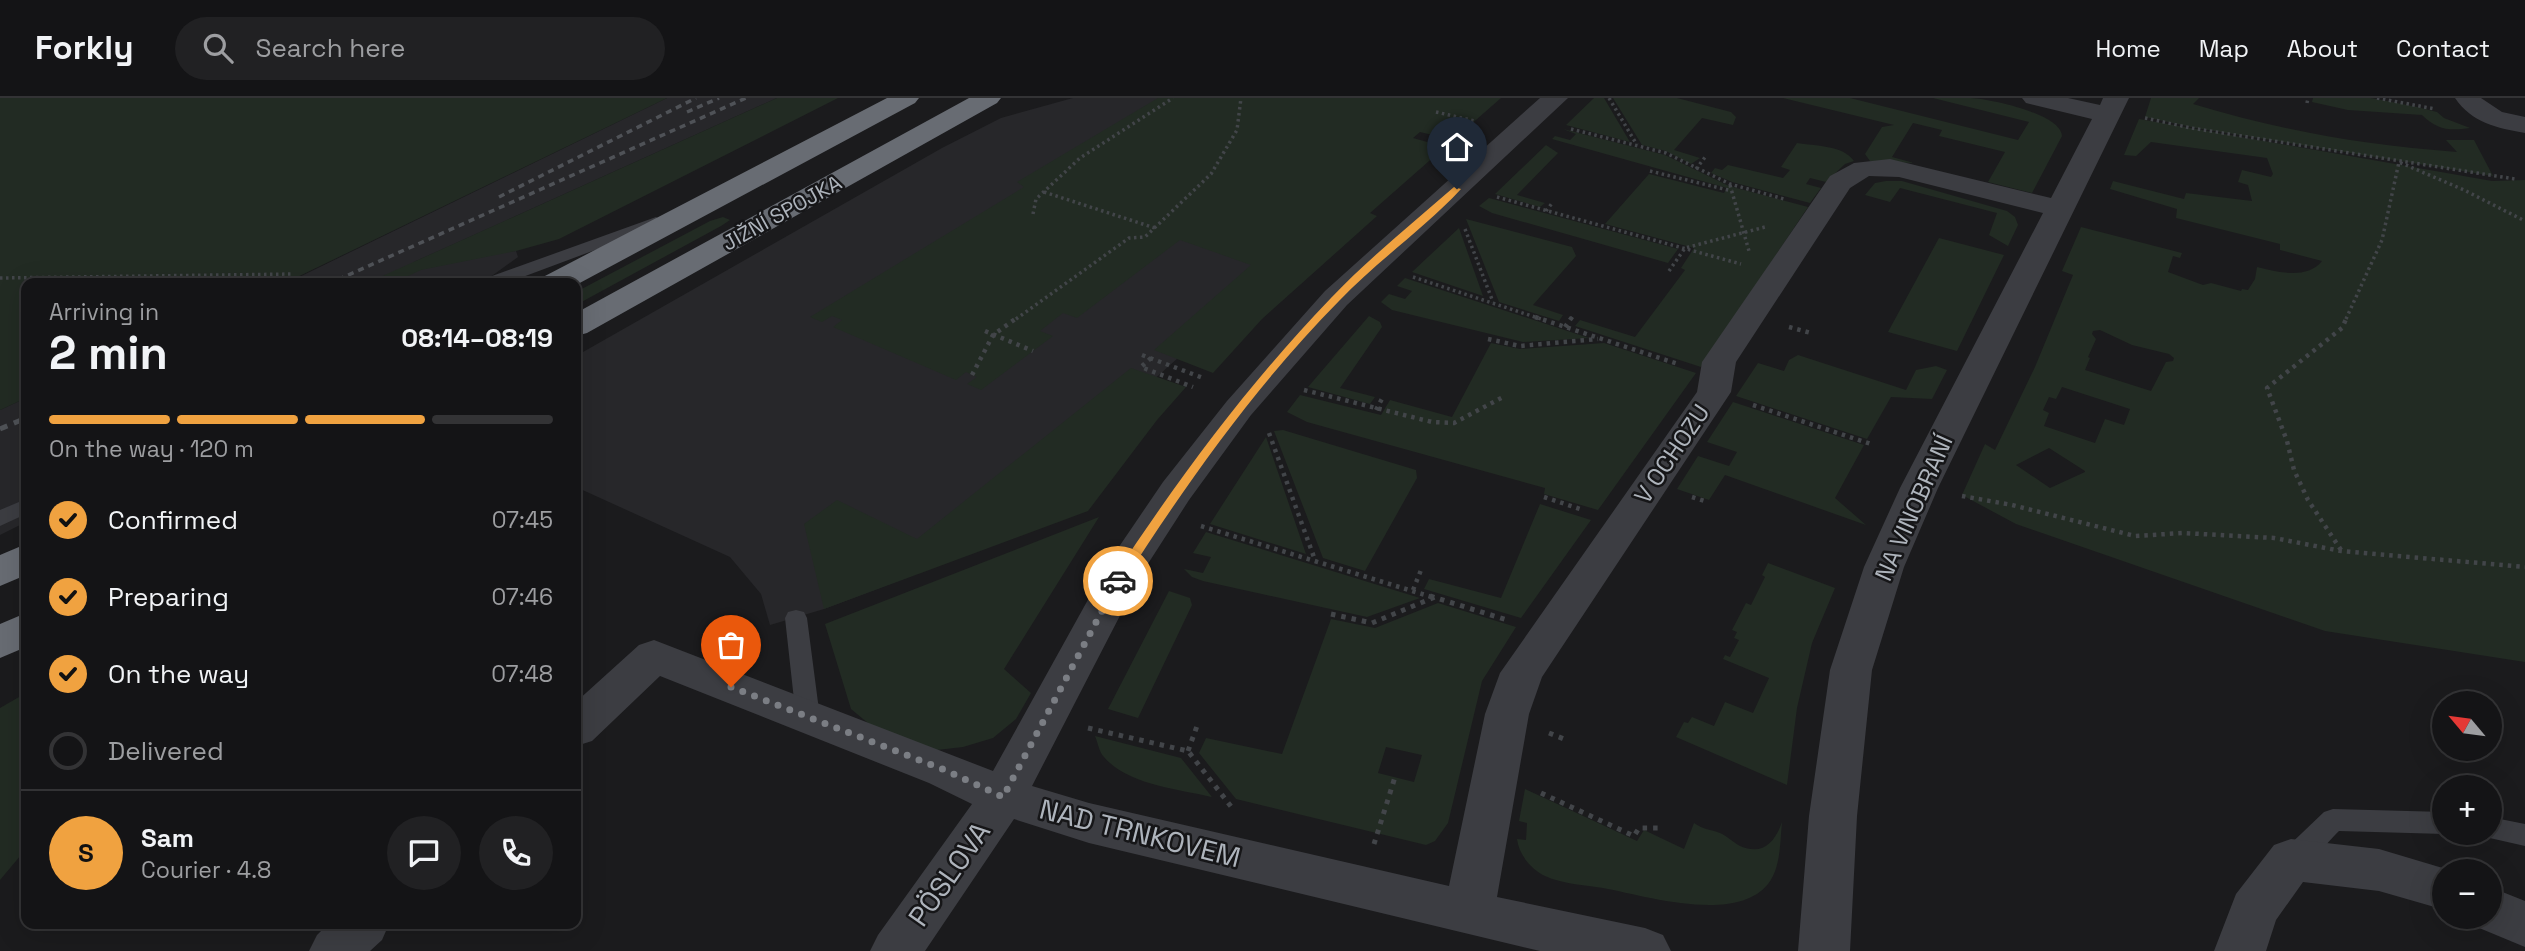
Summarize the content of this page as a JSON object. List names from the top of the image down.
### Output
{
  "streets": {
    "highway": ["JIŽNÍ SPOJKA"],
    "street": [
      "V OCHOZU",
      "NA VINOBRANÍ",
      "NAD TRNKOVEM",
      "PÖSLOVA"
    ]
  },
  "crossings": [
    ["V OCHOZU", "NA VINOBRANÍ"],
    ["V OCHOZU", "NAD TRNKOVEM"],
    ["NAD TRNKOVEM", "PÖSLOVA"]
  ],
  "north": "top left",
  "page": {
    "header": "Forkly",
    "search": "Search here",
    "nav": [
      "Home",
      "Map",
      "About",
      "Contact"
    ],
    "heading": ["2 min", "Arriving in", "08:14–08:19"],
    "panel": ["Sam", "Courier · 4.8"],
    "bar": "On the way · 120 m",
    "list": [
      ["Confirmed", "07:45"],
      ["Preparing", "07:46"],
      ["On the way", "07:48"],
      "Delivered"
    ],
    "map_buttons": ["+", "−"],
    "round": "S"
  }
}
